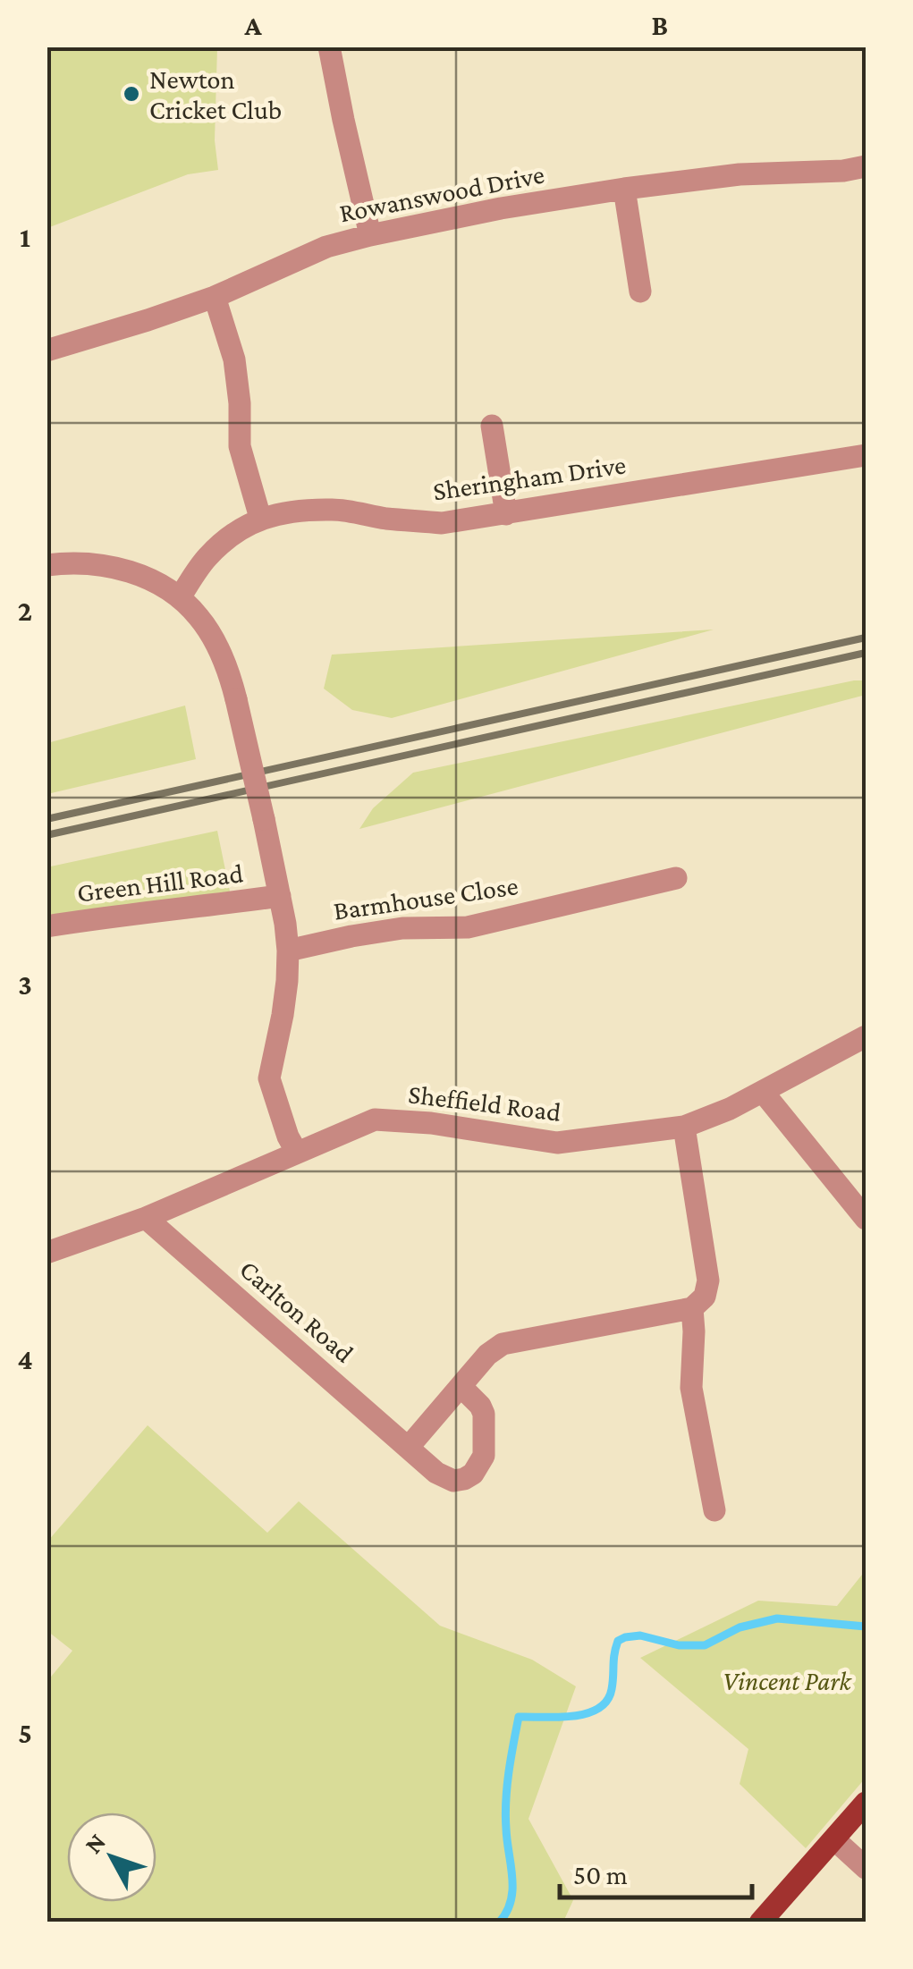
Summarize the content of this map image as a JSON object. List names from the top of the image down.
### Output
{
  "streets": {
    "street": [
      "Rowanswood Drive",
      "Sheringham Drive",
      "Green Hill Road",
      "Barmhouse Close",
      "Sheffield Road",
      "Carlton Road"
    ]
  },
  "crossings": [
    ["Sheffield Road", "Carlton Road"]
  ],
  "parks": ["Vincent Park"],
  "places": ["Newton Cricket Club"],
  "scale_bar": "50 m",
  "north": "top left",
  "grid": {
    "columns": ["A", "B"],
    "rows": [
      "1",
      "2",
      "3",
      "4",
      "5"
    ]
  }
}
